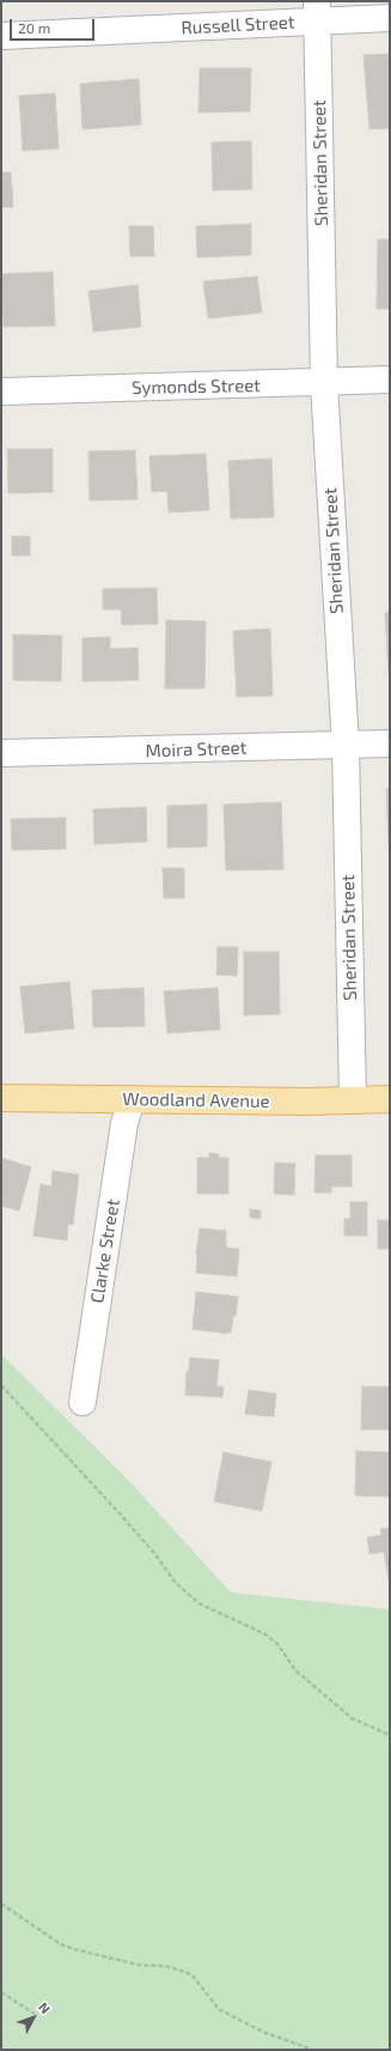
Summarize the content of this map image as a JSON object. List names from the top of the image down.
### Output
{
  "streets": {
    "main road": ["Woodland Avenue"],
    "street": [
      "Russell Street",
      "Sheridan Street",
      "Symonds Street",
      "Moira Street",
      "Clarke Street"
    ]
  },
  "crossings": [
    ["Russell Street", "Sheridan Street"],
    ["Sheridan Street", "Symonds Street"],
    ["Sheridan Street", "Moira Street"],
    ["Sheridan Street", "Woodland Avenue"],
    ["Woodland Avenue", "Clarke Street"]
  ],
  "scale_bar": "20 m",
  "north": "top right"
}
